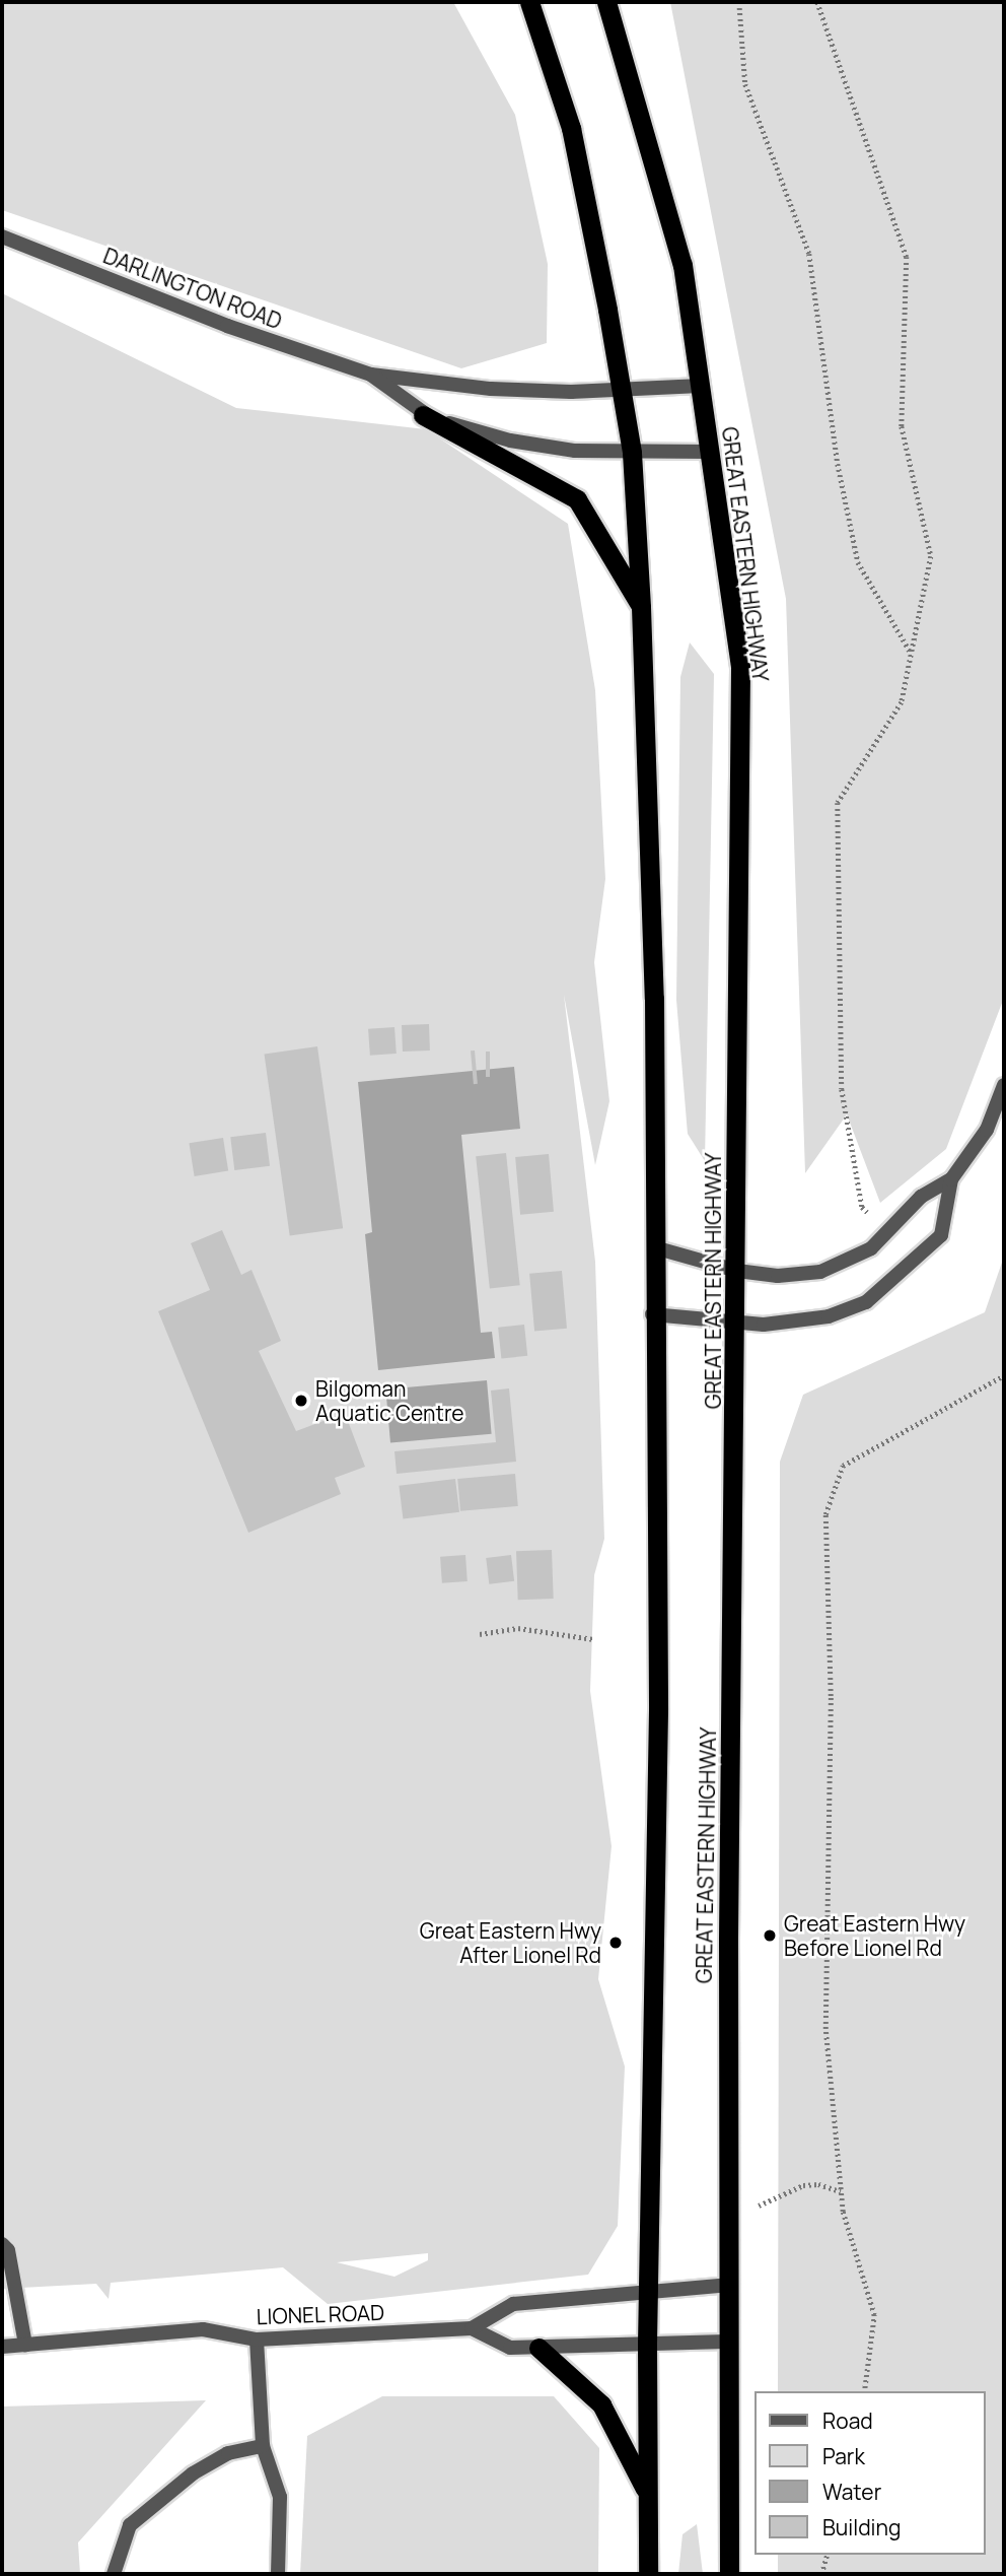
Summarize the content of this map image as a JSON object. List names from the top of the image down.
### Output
{
  "streets": {
    "highway": ["GREAT EASTERN HIGHWAY"],
    "street": ["DARLINGTON ROAD", "LIONEL ROAD"]
  },
  "crossings": [
    ["DARLINGTON ROAD", "GREAT EASTERN HIGHWAY"],
    ["GREAT EASTERN HIGHWAY", "LIONEL ROAD"]
  ],
  "places": ["Bilgoman Aquatic Centre", "Great Eastern Hwy Before Lionel Rd", "Great Eastern Hwy After Lionel Rd"],
  "legend": [
    "Road",
    "Park",
    "Water",
    "Building"
  ]
}
